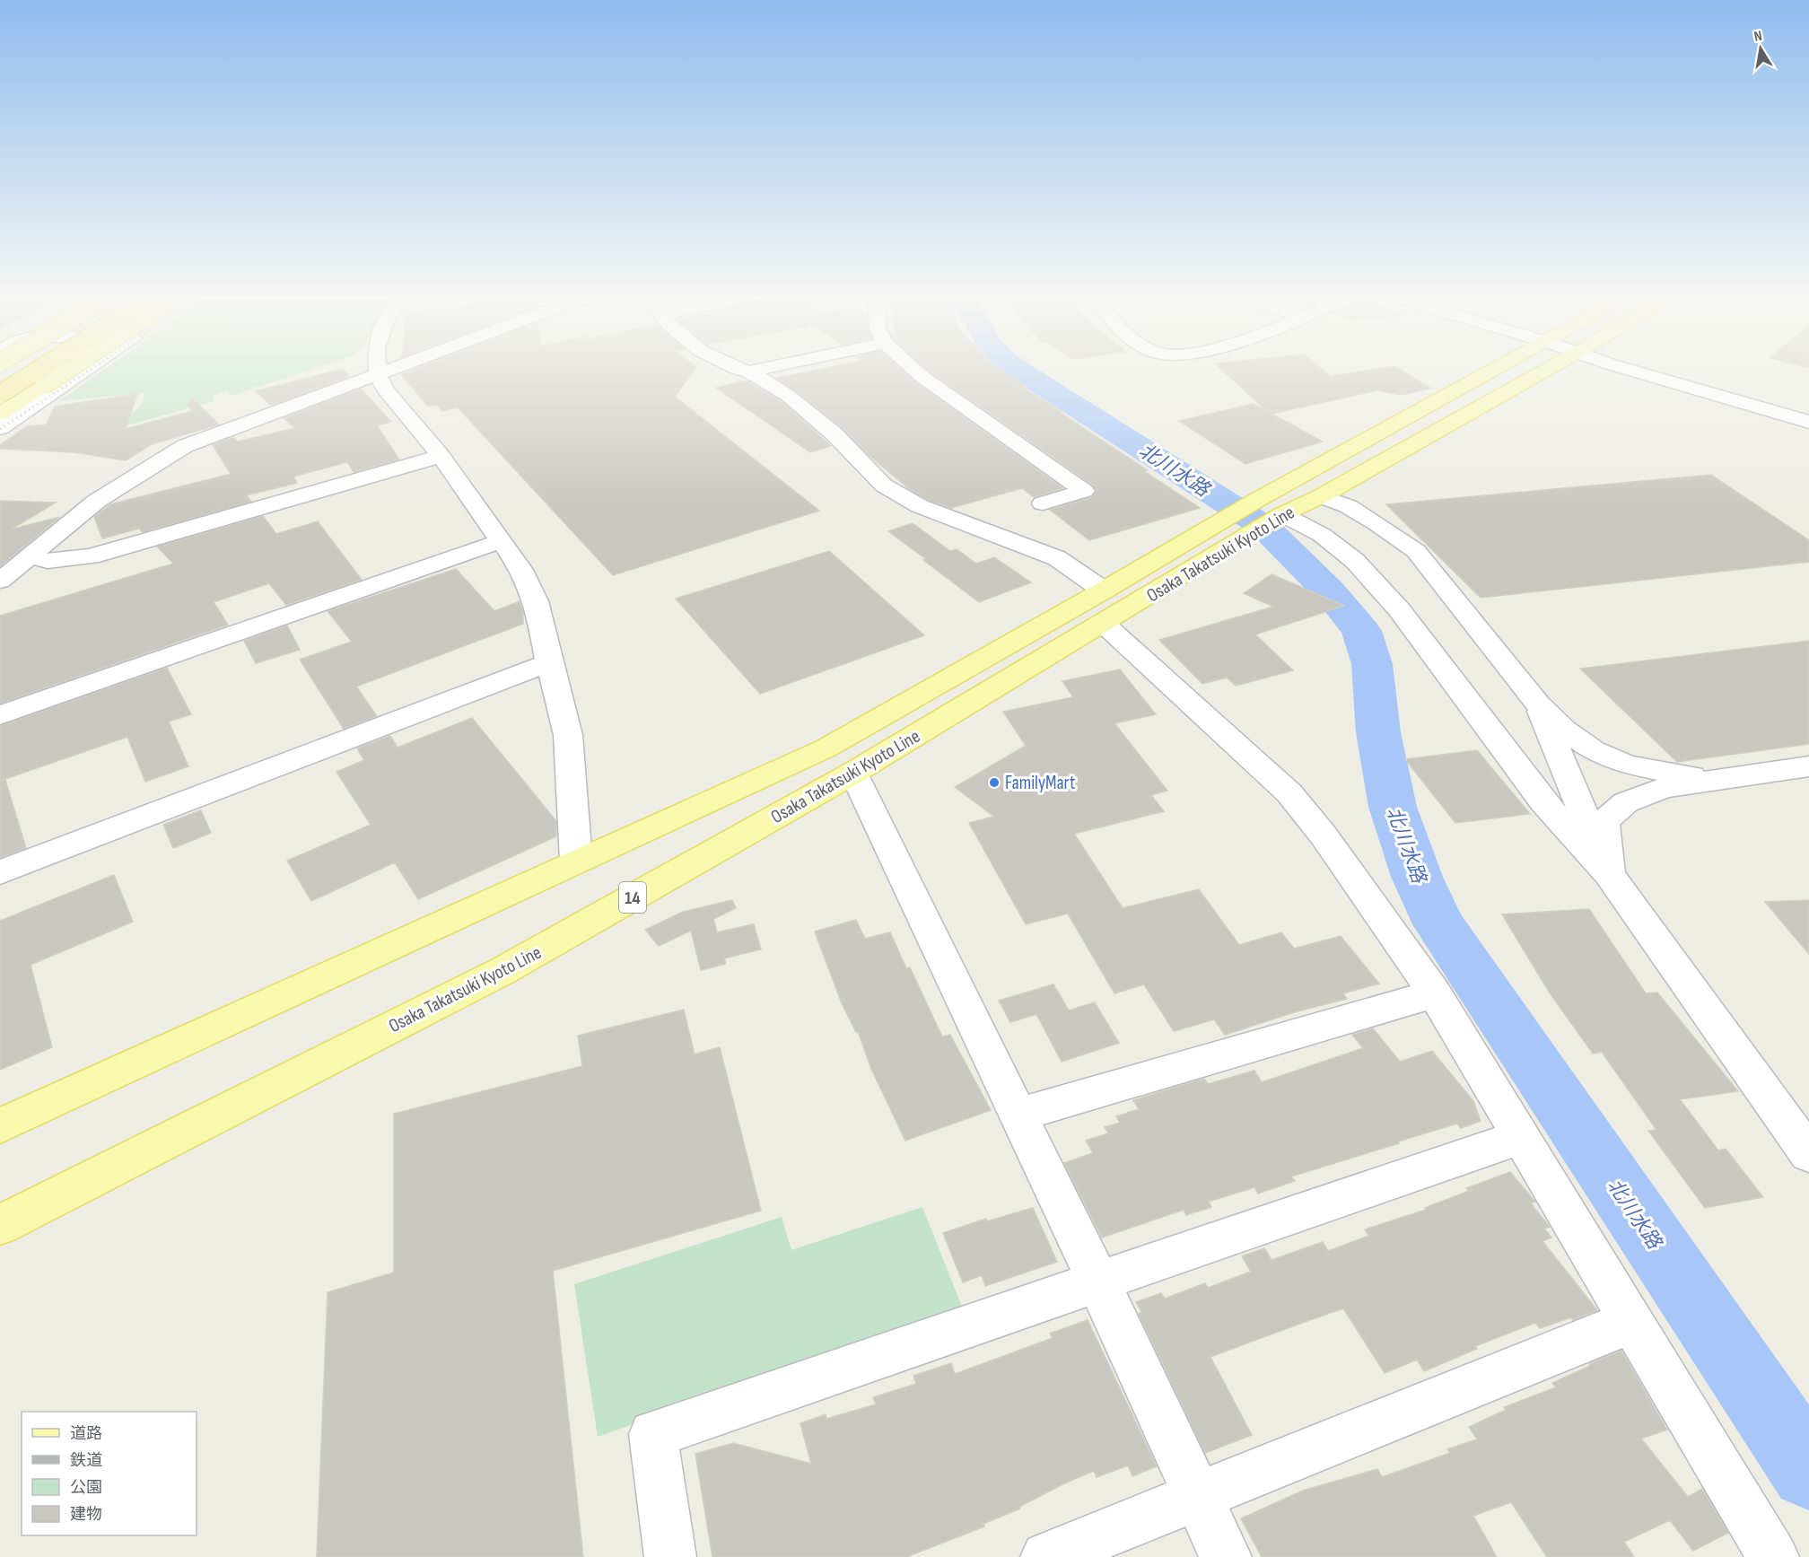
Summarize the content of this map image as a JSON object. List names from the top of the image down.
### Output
{
  "streets": {
    "main road": ["Osaka Takatsuki Kyoto Line", "14"]
  },
  "water": ["北川水路"],
  "places": ["FamilyMart"],
  "legend": [
    "道路",
    "鉄道",
    "公園",
    "建物"
  ],
  "north": "top"
}
